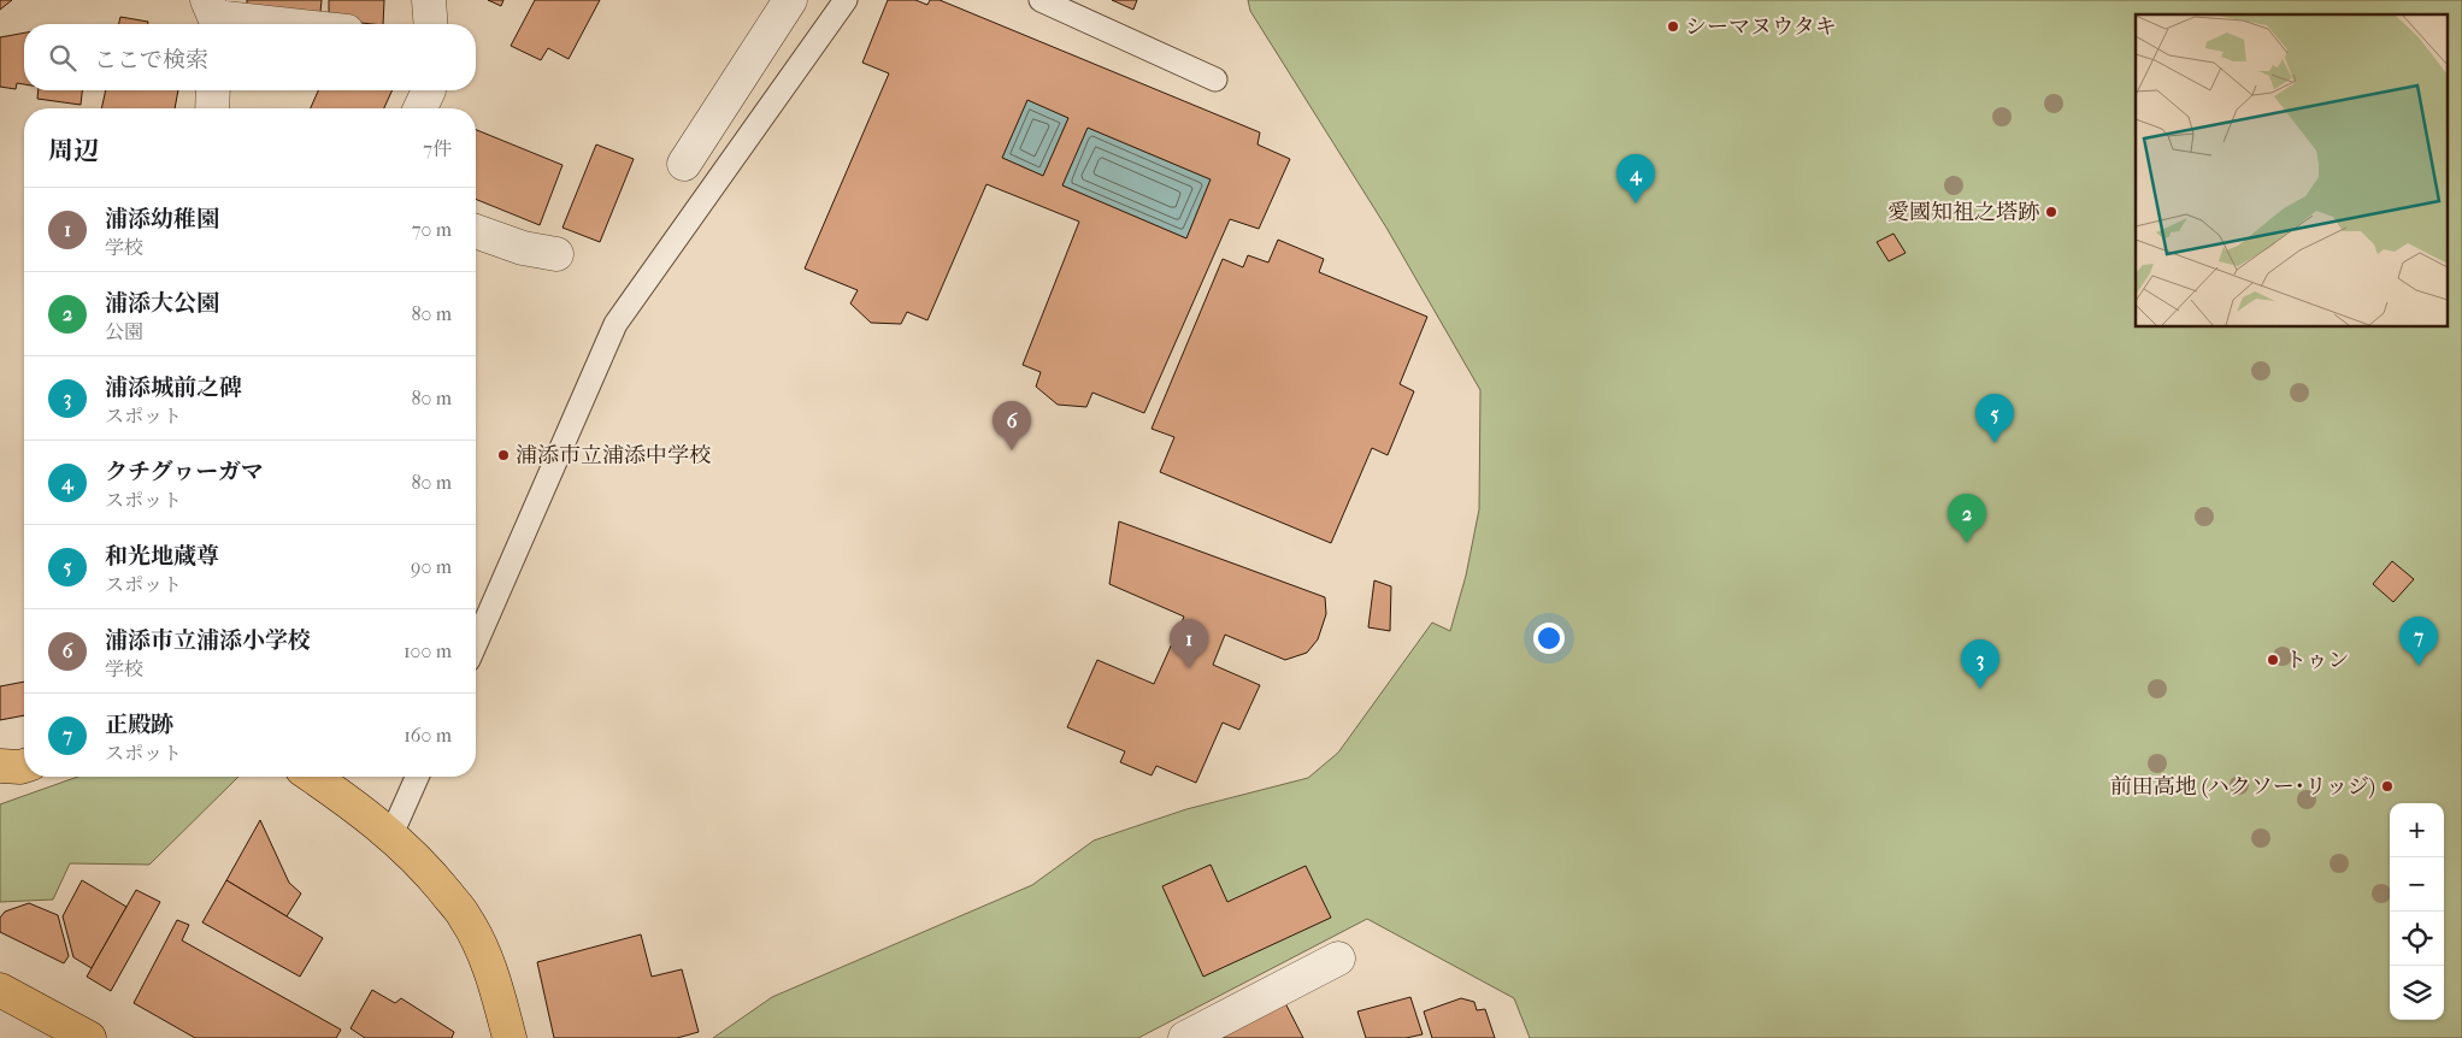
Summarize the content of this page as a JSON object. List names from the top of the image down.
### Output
{
  "places": [
    "シーマヌウタキ",
    "愛國知祖之塔跡",
    "浦添市立浦添中学校",
    "トゥン",
    "前田高地 (ハクソー･リッジ)"
  ],
  "page": {
    "search": "ここで検索",
    "heading": ["周辺", "7件"],
    "pins": [
      "4",
      "5",
      "6",
      "2",
      "7",
      "1",
      "3"
    ],
    "list": [
      {
        "mark": "1",
        "name": "浦添幼稚園",
        "note": "学校",
        "value": "70 m"
      },
      {
        "mark": "2",
        "name": "浦添大公園",
        "note": "公園",
        "value": "80 m"
      },
      {
        "mark": "3",
        "name": "浦添城前之碑",
        "note": "スポット",
        "value": "80 m"
      },
      {
        "mark": "4",
        "name": "クチグヮーガマ",
        "note": "スポット",
        "value": "80 m"
      },
      {
        "mark": "5",
        "name": "和光地蔵尊",
        "note": "スポット",
        "value": "90 m"
      },
      {
        "mark": "6",
        "name": "浦添市立浦添小学校",
        "note": "学校",
        "value": "100 m"
      },
      {
        "mark": "7",
        "name": "正殿跡",
        "note": "スポット",
        "value": "160 m"
      }
    ],
    "map_buttons": ["+", "−"]
  }
}
